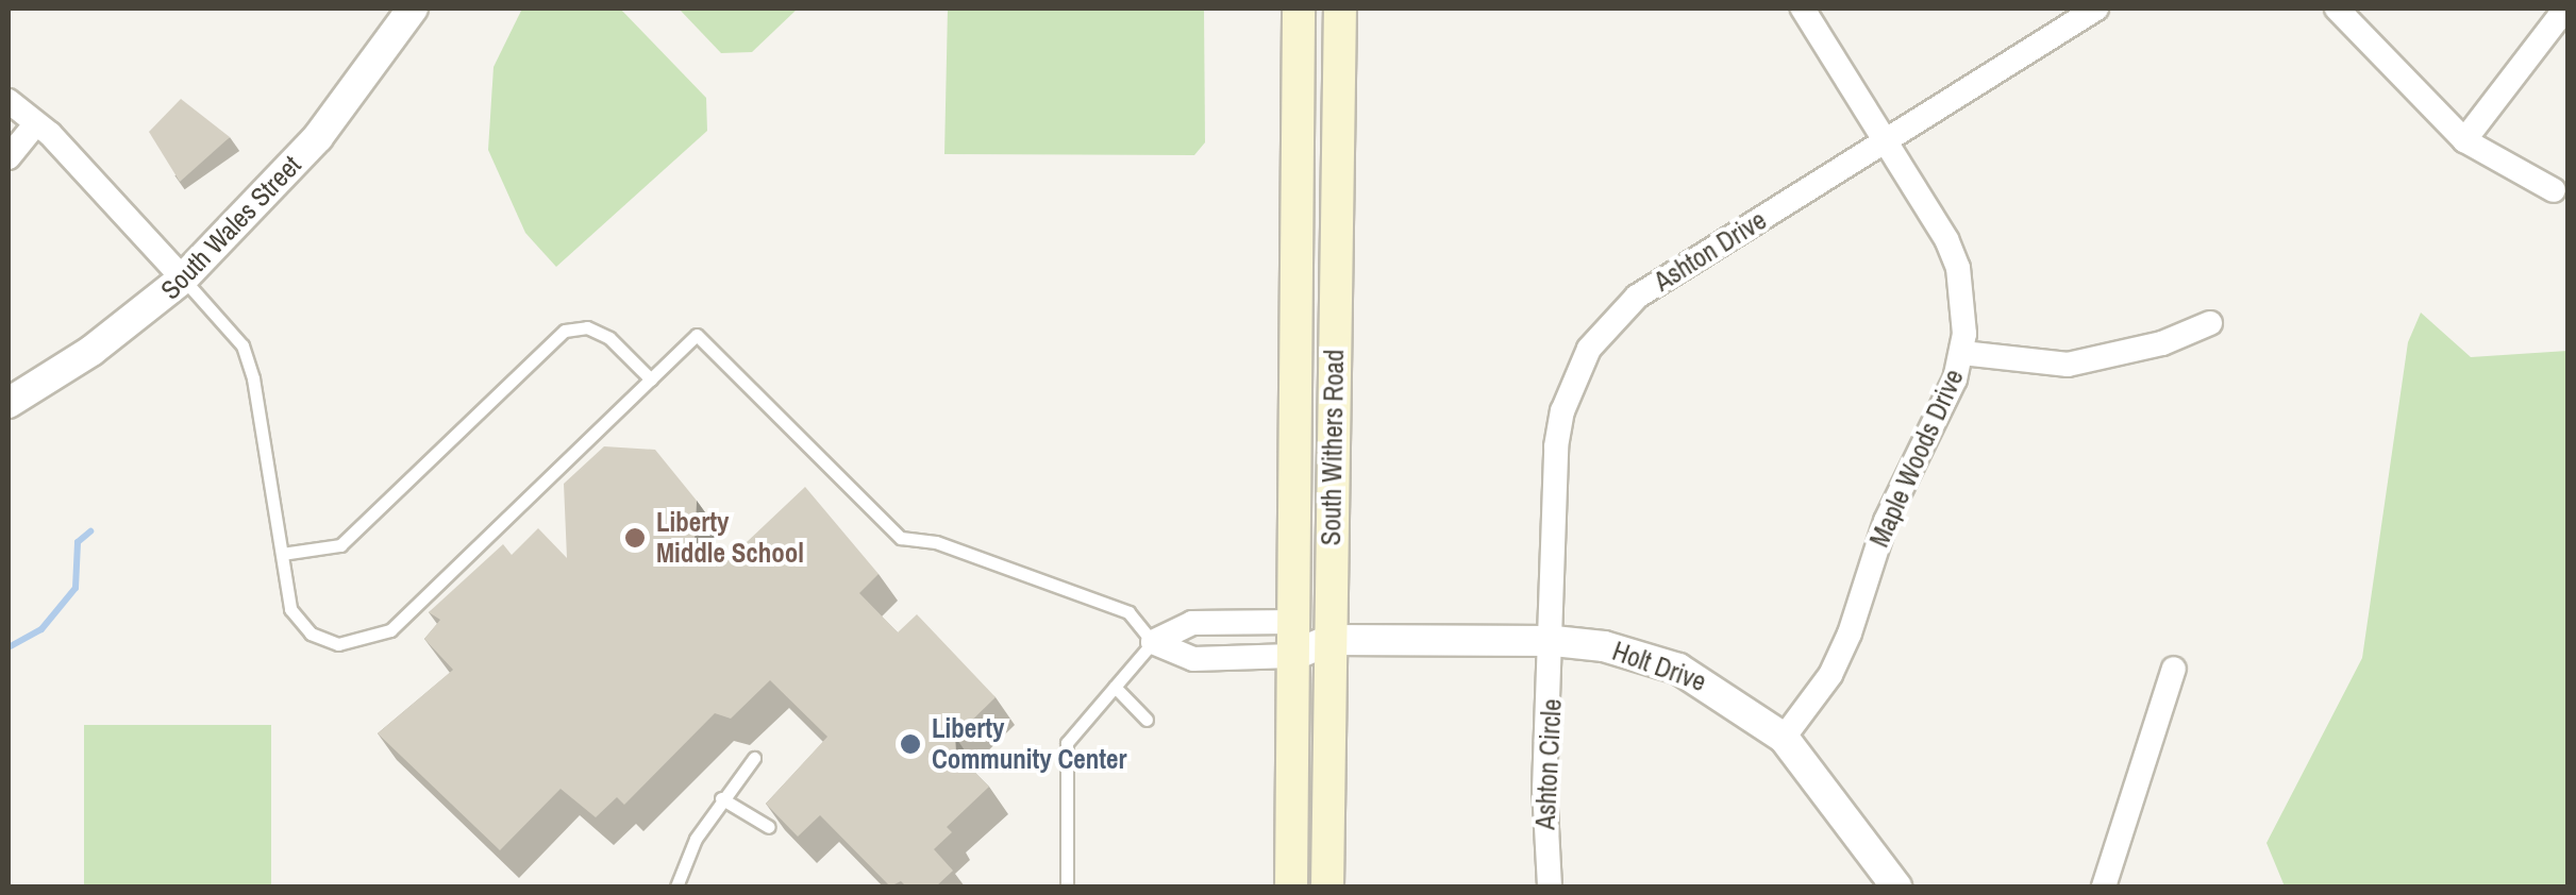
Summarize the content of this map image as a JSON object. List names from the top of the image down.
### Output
{
  "streets": {
    "main road": ["South Withers Road"],
    "street": [
      "South Wales Street",
      "Ashton Drive",
      "Maple Woods Drive",
      "Holt Drive",
      "Ashton Circle"
    ]
  },
  "crossings": [
    ["Ashton Drive", "Maple Woods Drive"],
    ["Ashton Drive", "Holt Drive"],
    ["Ashton Drive", "Ashton Circle"],
    ["South Withers Road", "Holt Drive"],
    ["Maple Woods Drive", "Holt Drive"],
    ["Holt Drive", "Ashton Circle"]
  ],
  "places": ["Liberty Middle School", "Liberty Community Center"]
}
